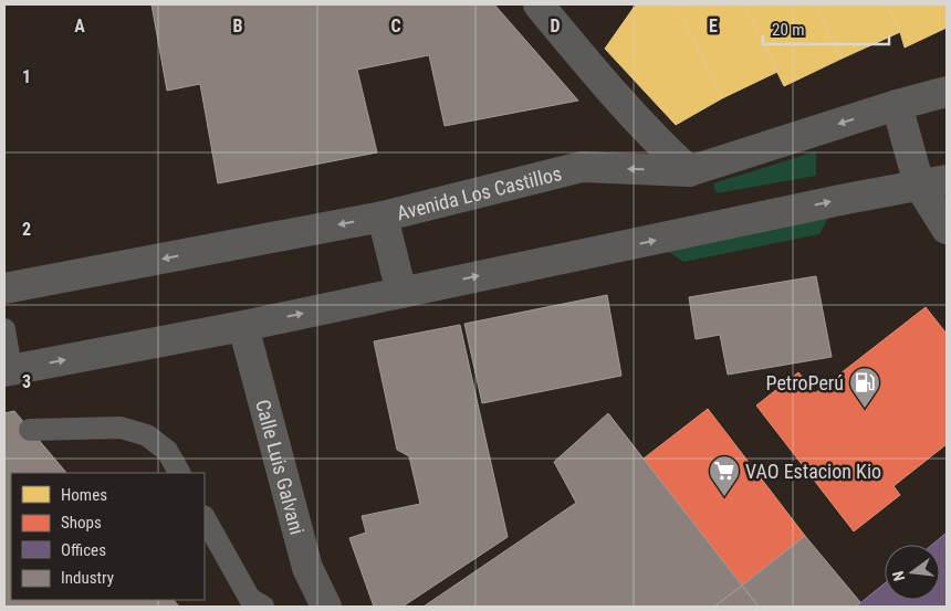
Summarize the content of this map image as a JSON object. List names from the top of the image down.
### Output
{
  "streets": {
    "street": ["Avenida Los Castillos", "Calle Luis Galvani"]
  },
  "places": {
    "fuel station": ["PetroPerú"],
    "supermarket": ["VAO Estacion Kio"]
  },
  "legend": [
    "Homes",
    "Shops",
    "Offices",
    "Industry"
  ],
  "scale_bar": "20 m",
  "north": "left",
  "grid": {
    "columns": [
      "A",
      "B",
      "C",
      "D",
      "E"
    ],
    "rows": ["1", "2", "3"]
  }
}
